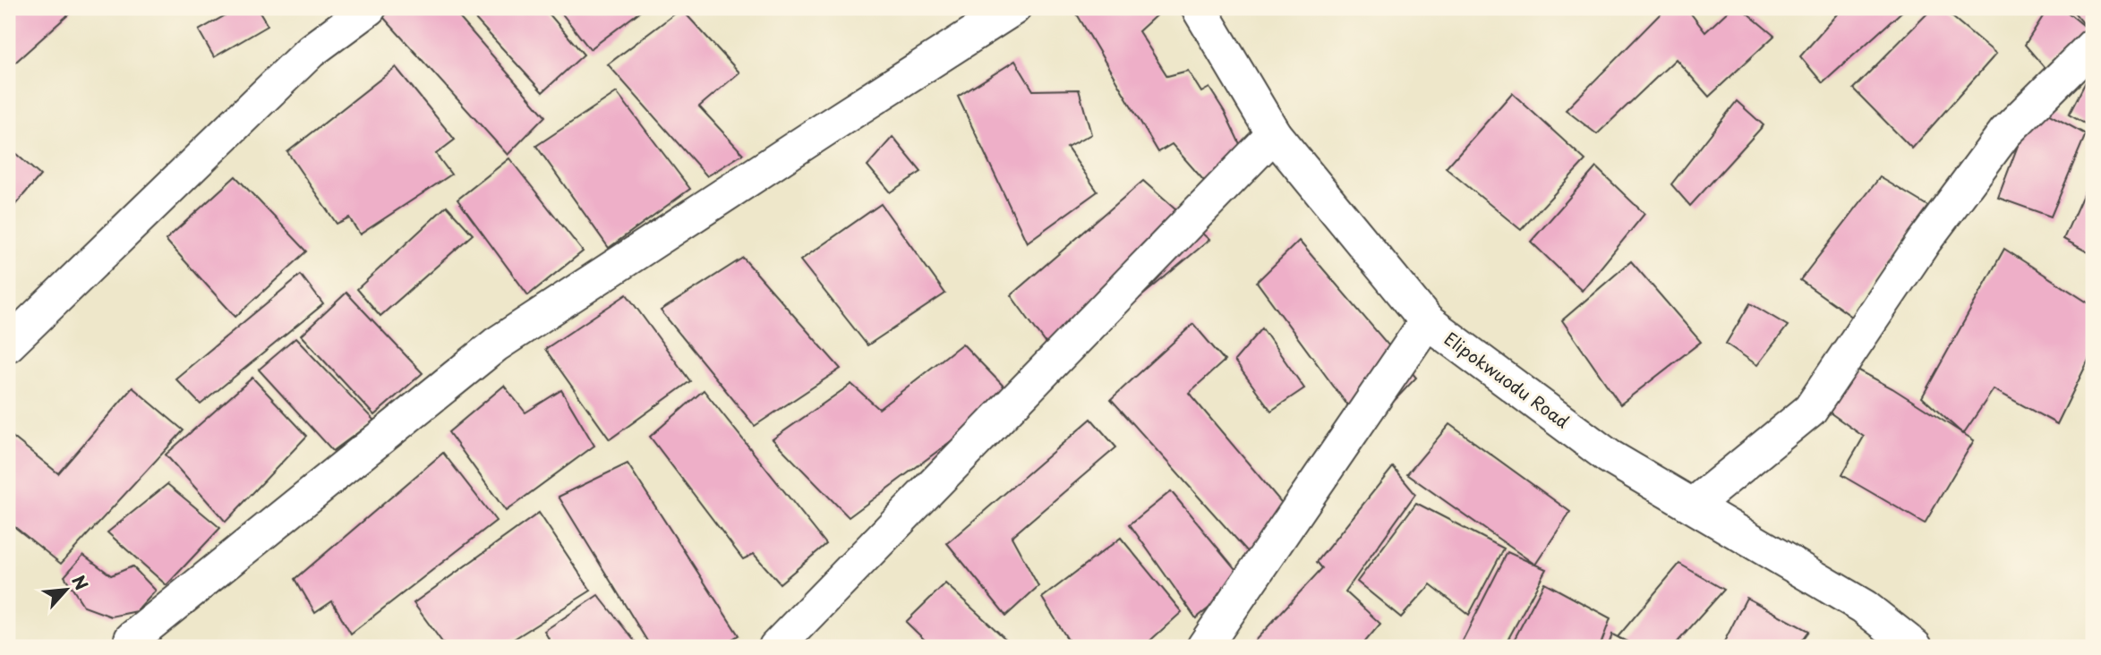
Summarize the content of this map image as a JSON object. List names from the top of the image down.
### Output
{
  "streets": {
    "street": ["Elipokwuodu Road"]
  },
  "north": "top right"
}
